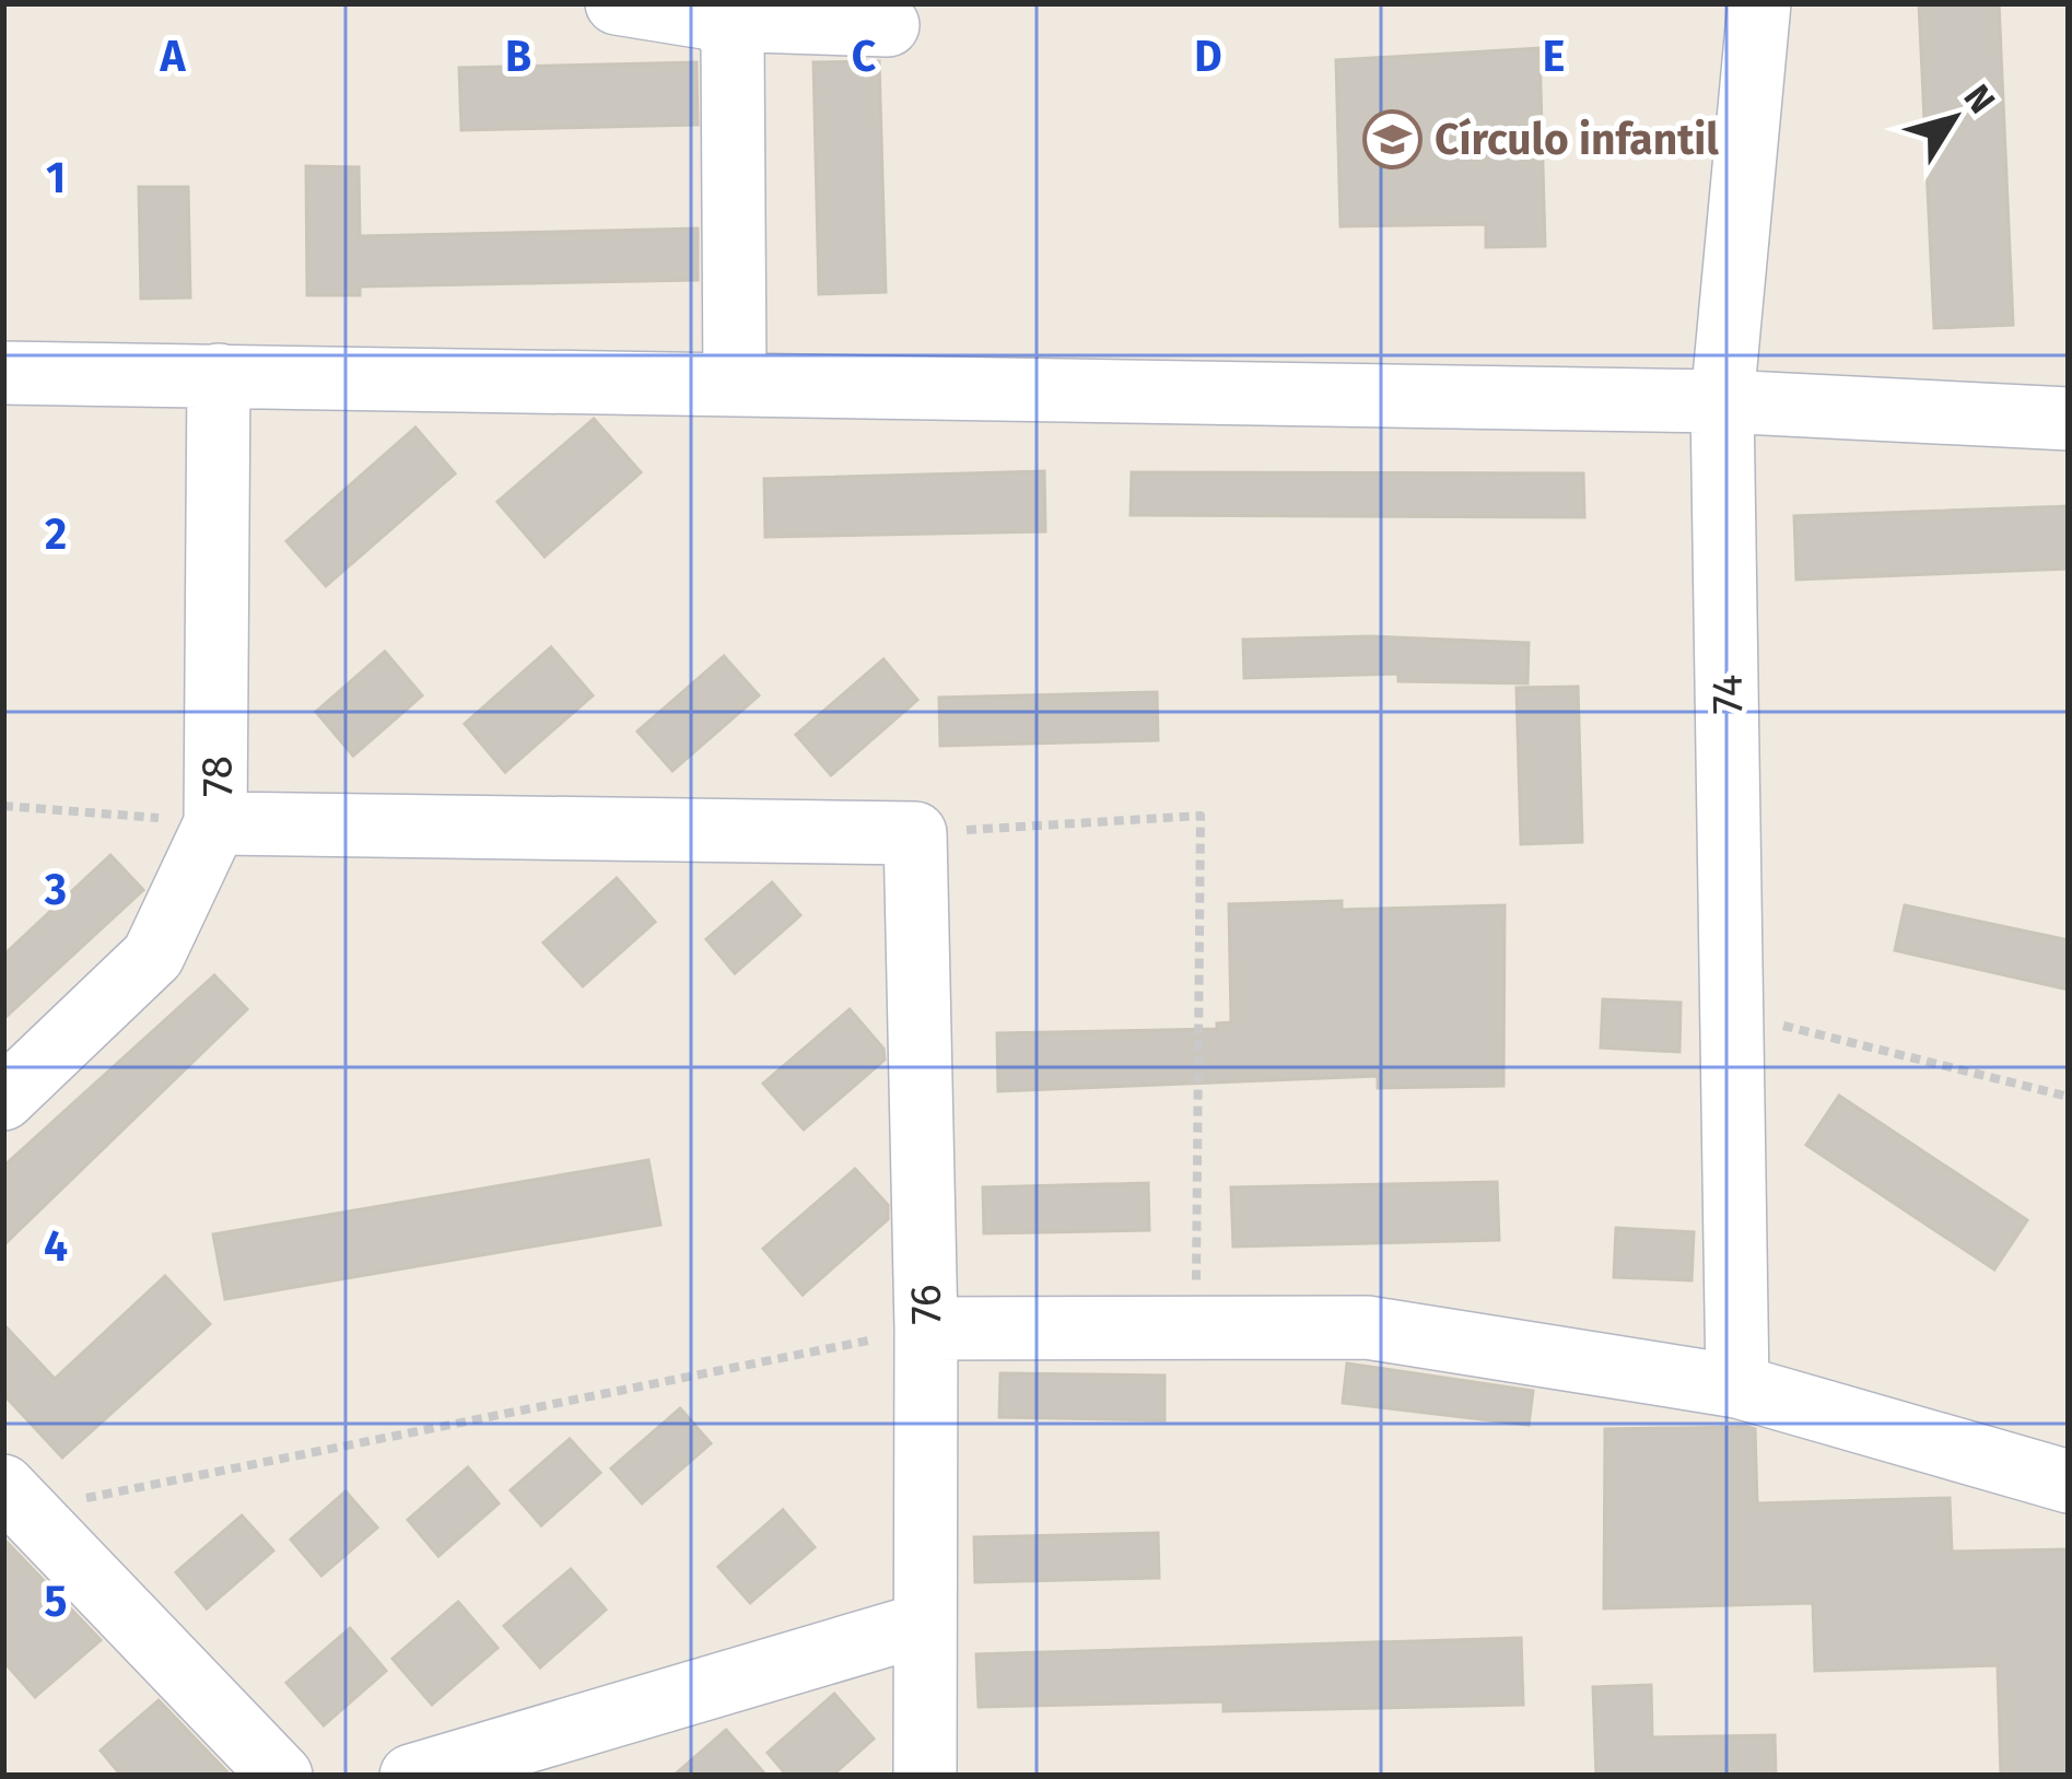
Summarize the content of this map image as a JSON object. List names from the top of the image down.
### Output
{
  "streets": {
    "street": ["74", "78", "76"]
  },
  "places": {
    "school or university": ["Círculo infantil"]
  },
  "north": "top right",
  "grid": {
    "columns": [
      "A",
      "B",
      "C",
      "D",
      "E"
    ],
    "rows": [
      "1",
      "2",
      "3",
      "4",
      "5"
    ]
  }
}
